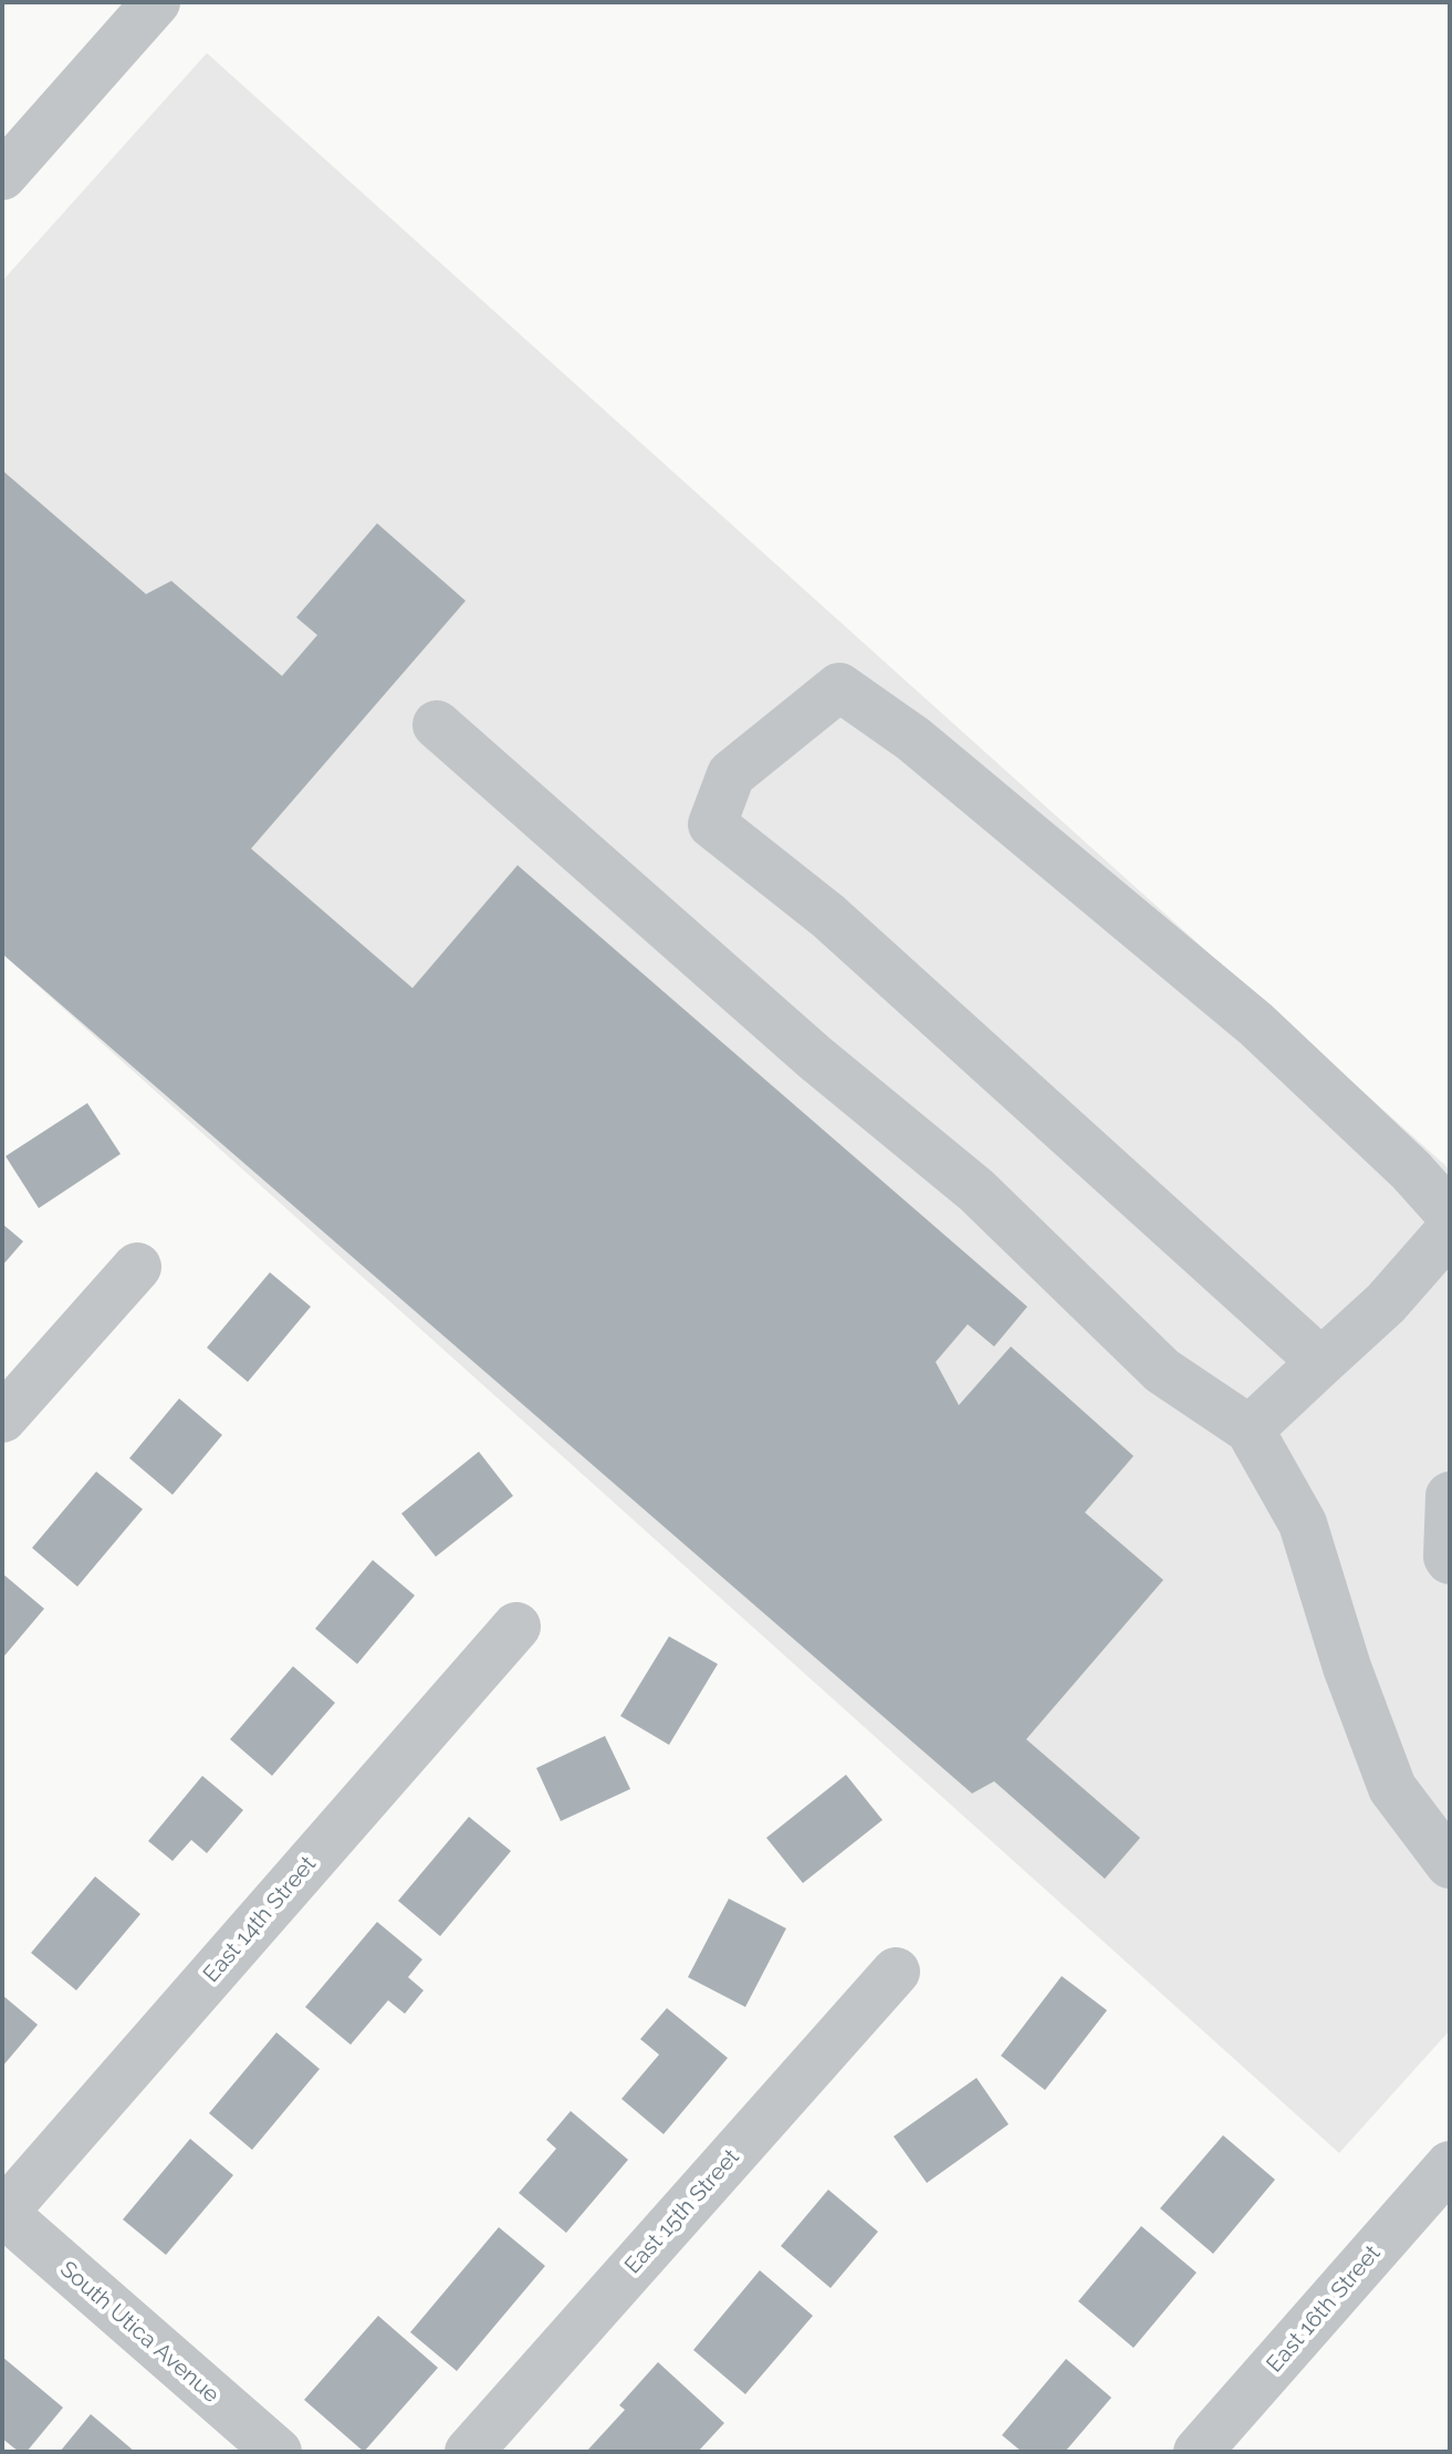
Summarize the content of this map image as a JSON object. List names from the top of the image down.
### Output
{
  "streets": {
    "street": [
      "East 14th Street",
      "East 15th Street",
      "East 16th Street",
      "South Utica Avenue"
    ]
  },
  "crossings": [
    ["East 14th Street", "South Utica Avenue"]
  ]
}
